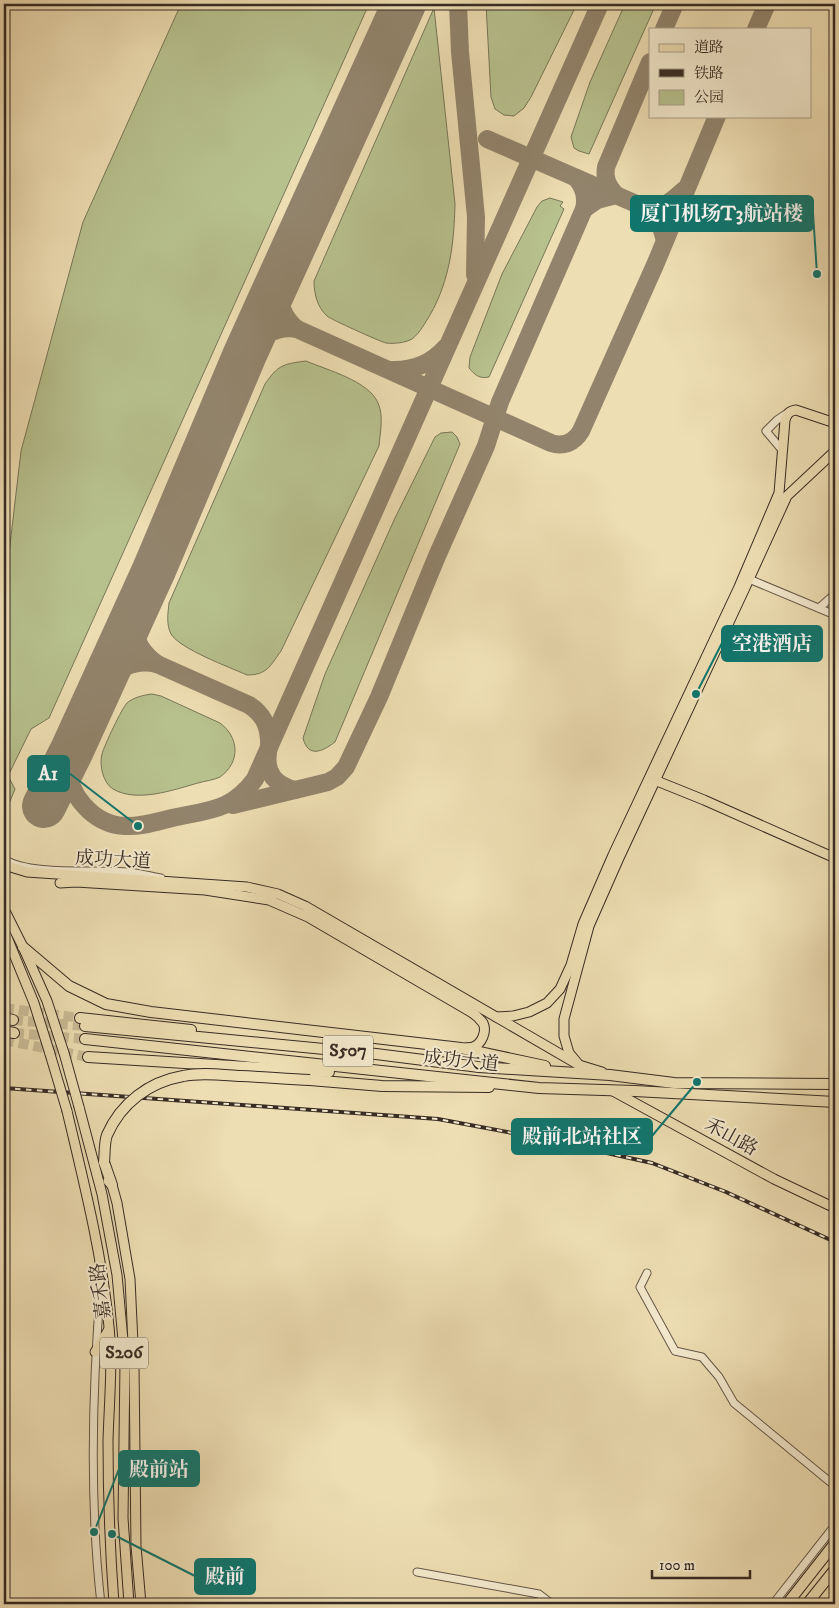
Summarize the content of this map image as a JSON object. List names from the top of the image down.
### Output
{
  "streets": {
    "highway": ["成功大道", "S507"],
    "main road": ["禾山路", "嘉禾路", "S206"]
  },
  "crossings": [
    ["成功大道", "S507"],
    ["成功大道", "禾山路"],
    ["成功大道", "嘉禾路"]
  ],
  "places": [
    "厦门机场T3航站楼",
    "空港酒店",
    "A1",
    "殿前北站社区",
    "殿前站",
    "殿前"
  ],
  "legend": ["道路", "铁路", "公园"],
  "scale_bar": "100 m"
}
